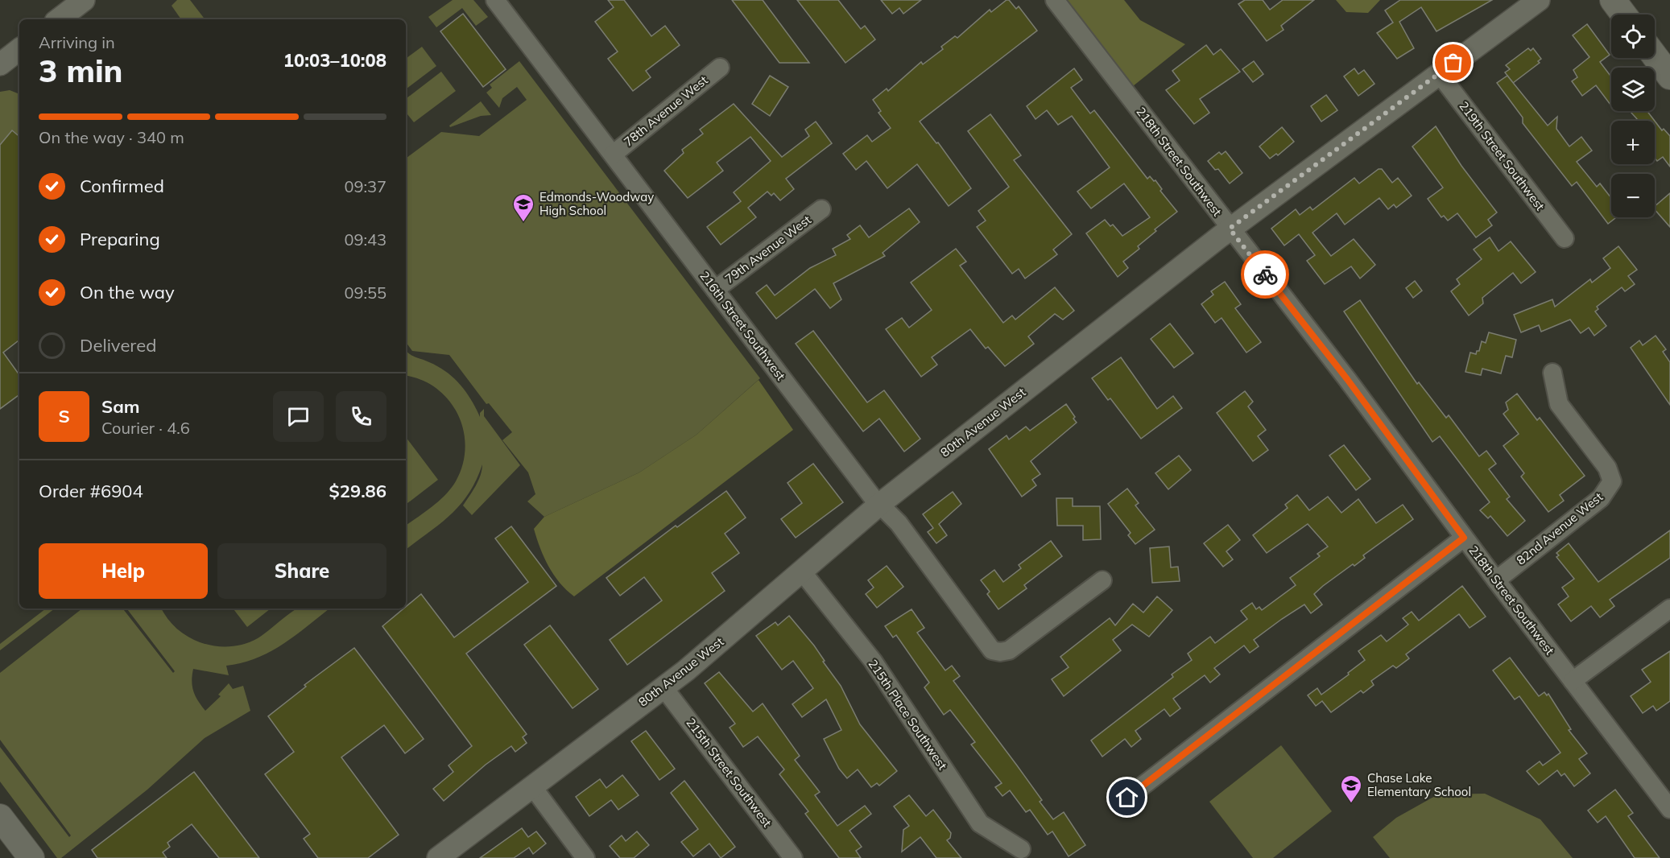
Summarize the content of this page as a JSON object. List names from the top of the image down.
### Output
{
  "streets": {
    "street": [
      "78th Avenue West",
      "219th Street Southwest",
      "218th Street Southwest",
      "79th Avenue West",
      "216th Street Southwest",
      "80th Avenue West",
      "82nd Avenue West",
      "215th Place Southwest",
      "215th Street Southwest"
    ]
  },
  "crossings": [
    ["78th Avenue West", "216th Street Southwest"],
    ["219th Street Southwest", "80th Avenue West"],
    ["218th Street Southwest", "80th Avenue West"],
    ["218th Street Southwest", "82nd Avenue West"],
    ["79th Avenue West", "216th Street Southwest"],
    ["216th Street Southwest", "80th Avenue West"],
    ["80th Avenue West", "215th Place Southwest"],
    ["80th Avenue West", "215th Street Southwest"]
  ],
  "places": {
    "school or university": ["Edmonds-Woodway High School", "Chase Lake Elementary School"]
  },
  "page": {
    "map_buttons": ["+", "−"],
    "heading": ["3 min", "Arriving in", "10:03–10:08"],
    "panel": [
      "Sam",
      "Courier · 4.6",
      "Order #6904",
      "$29.86"
    ],
    "bar": "On the way · 340 m",
    "list": [
      ["Confirmed", "09:37"],
      ["Preparing", "09:43"],
      ["On the way", "09:55"],
      "Delivered"
    ],
    "round": "S",
    "buttons": ["Help", "Share"]
  }
}
